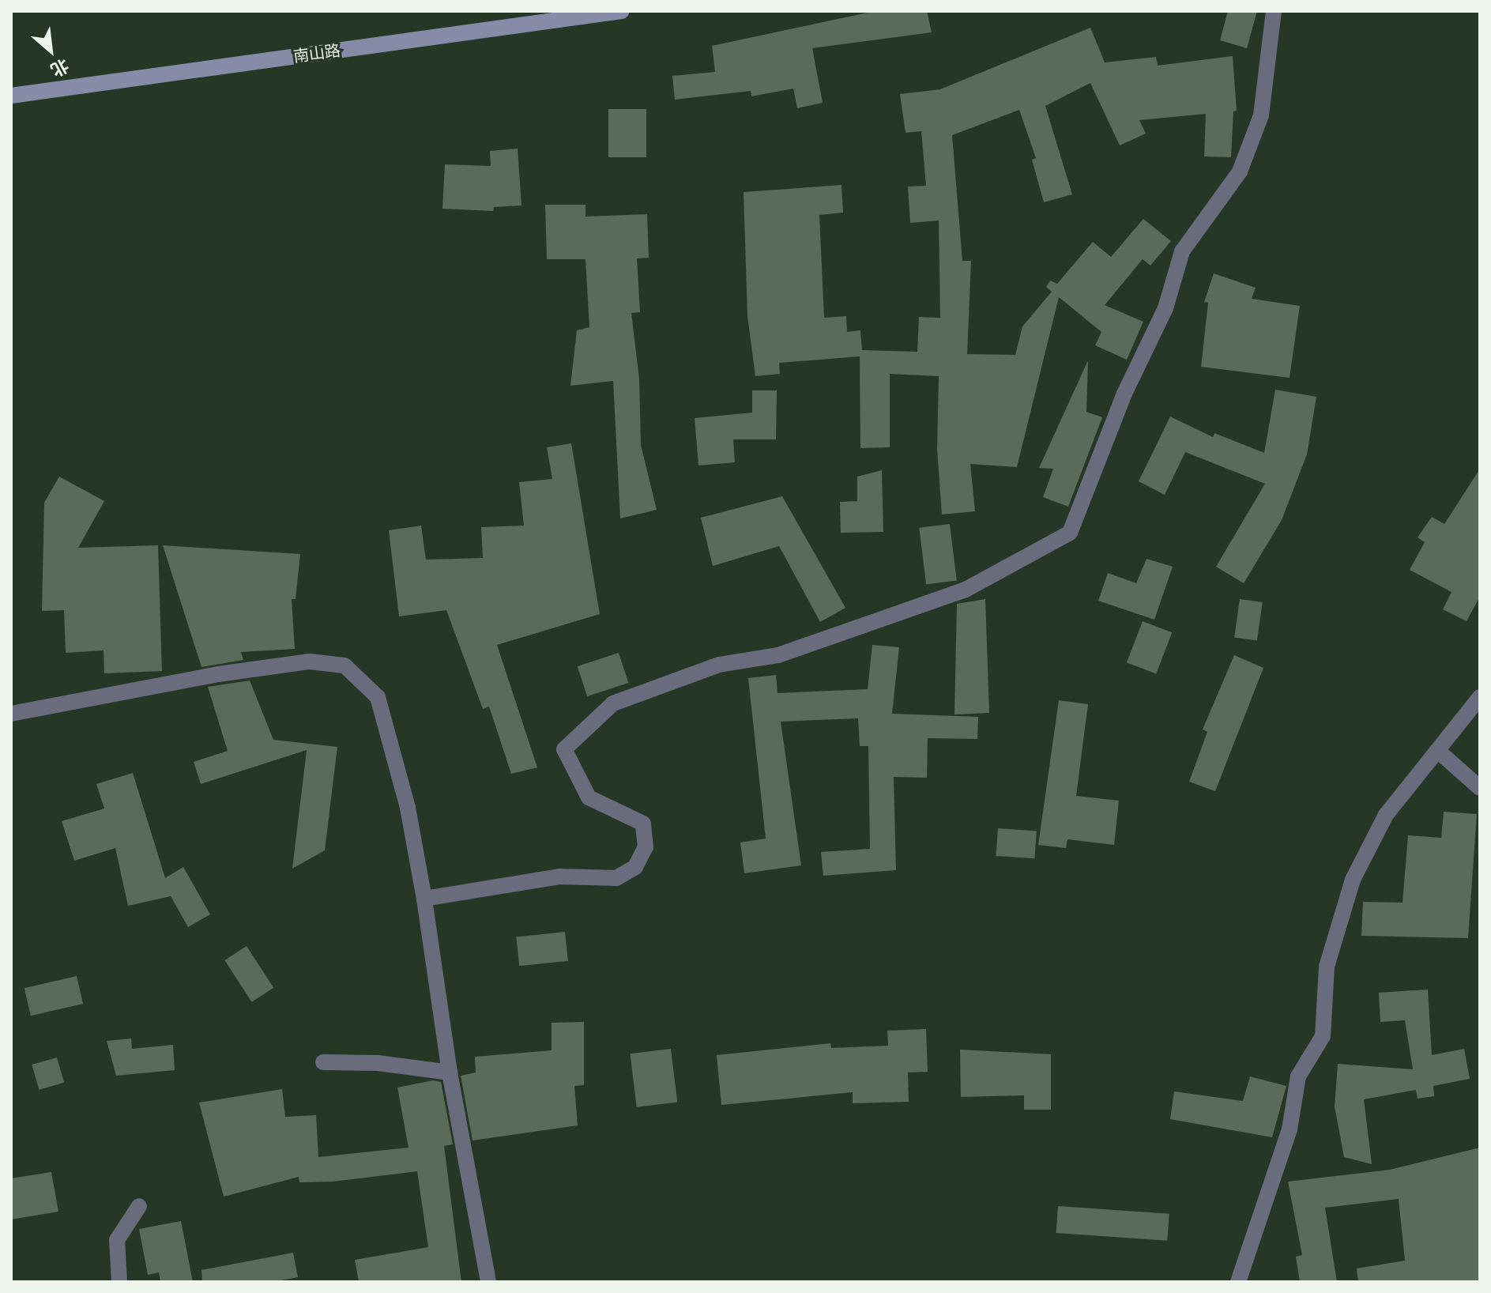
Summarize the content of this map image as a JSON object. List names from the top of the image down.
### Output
{
  "streets": {
    "street": ["南山路"]
  },
  "north": "bottom right"
}
